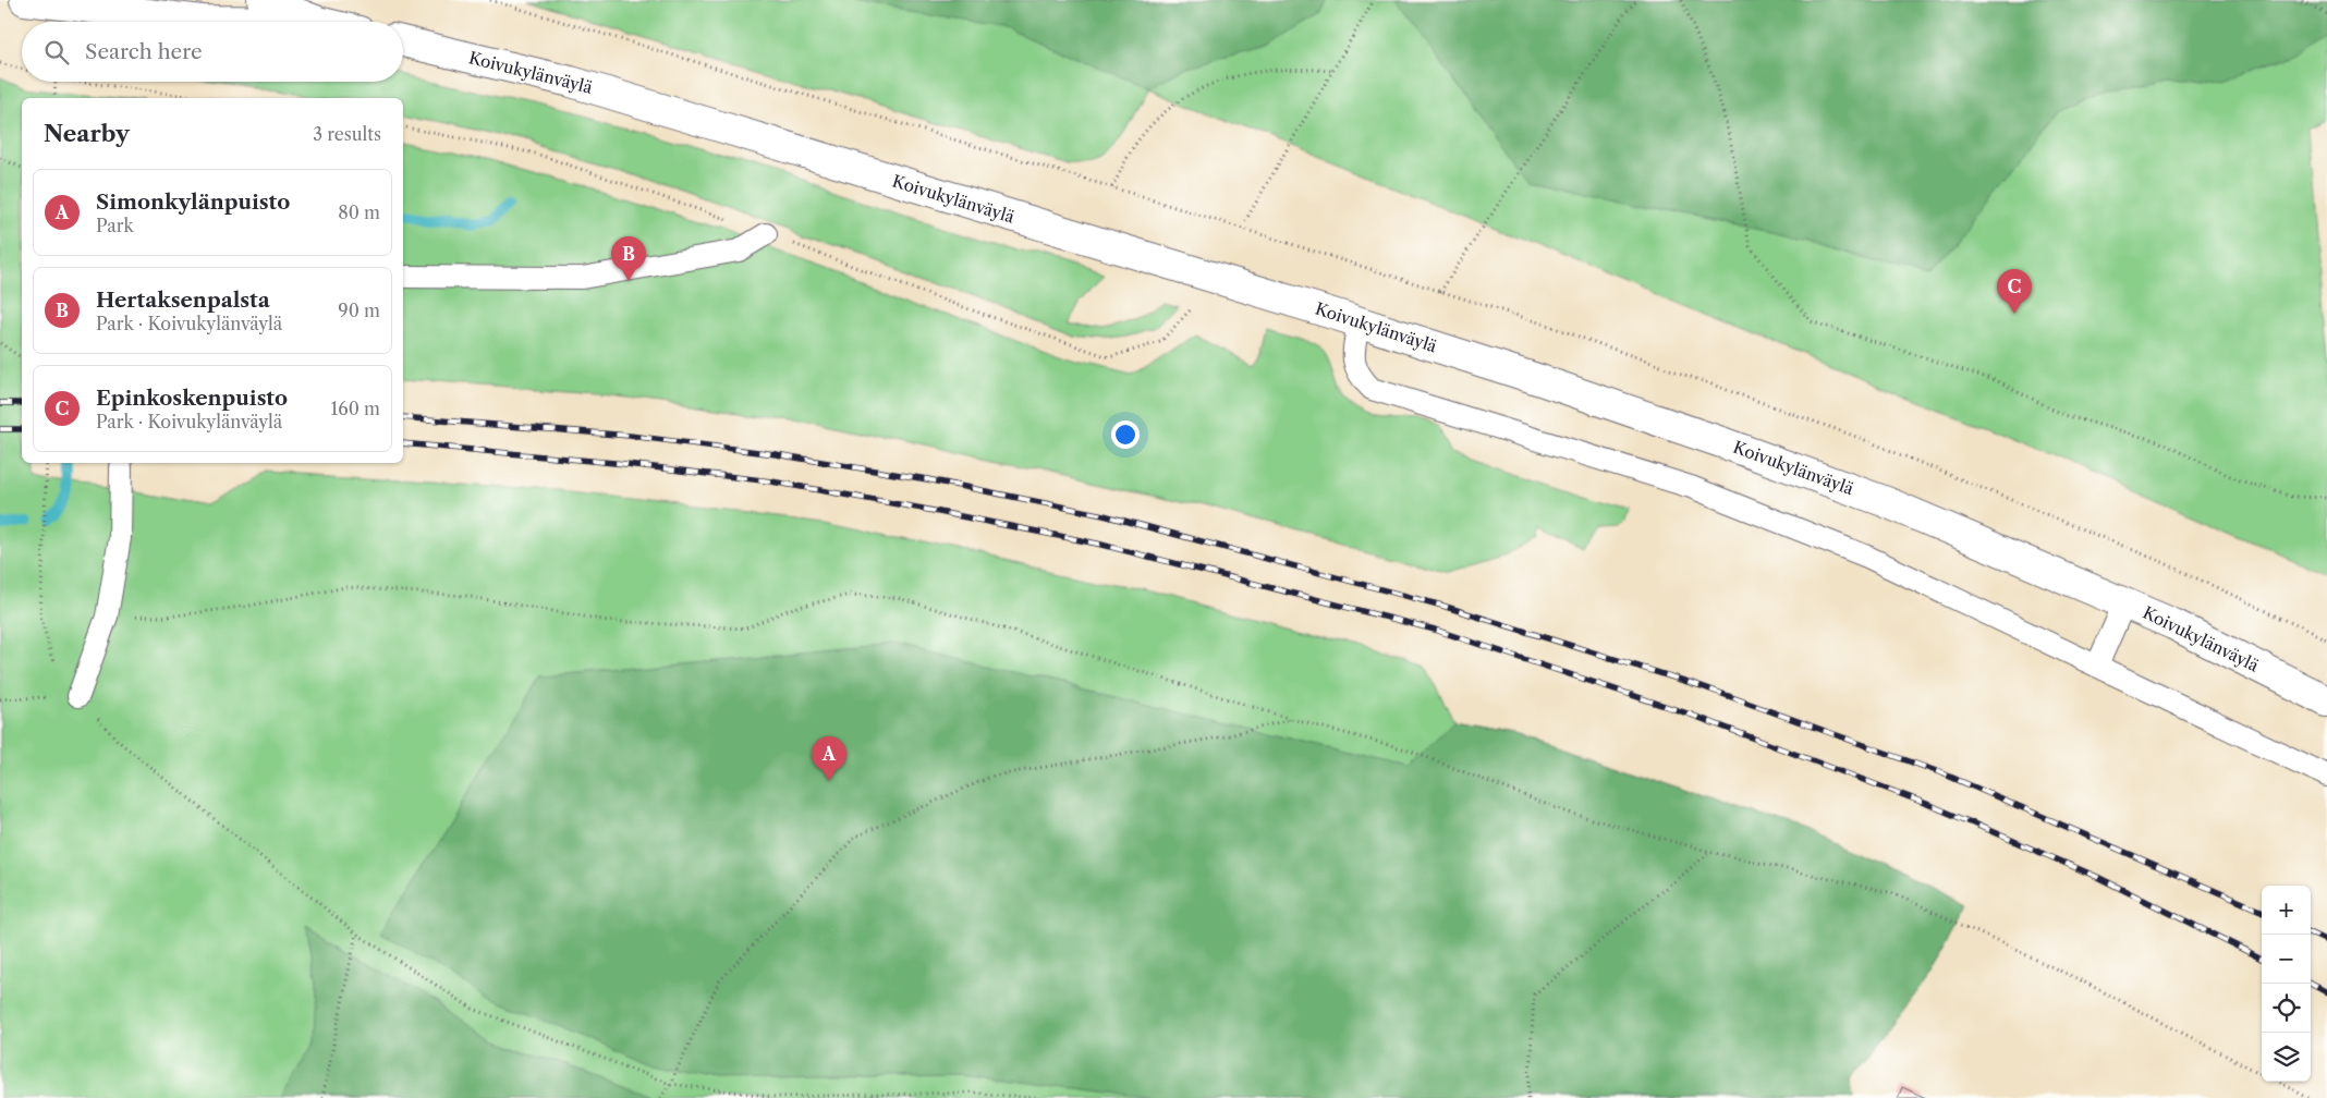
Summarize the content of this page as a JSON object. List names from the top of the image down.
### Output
{
  "streets": {
    "main road": ["Koivukylänväylä"]
  },
  "page": {
    "search": "Search here",
    "heading": ["Nearby", "3 results"],
    "list": [
      {
        "mark": "A",
        "name": "Simonkylänpuisto",
        "note": "Park",
        "value": "80 m"
      },
      {
        "mark": "B",
        "name": "Hertaksenpalsta",
        "note": "Park · Koivukylänväylä",
        "value": "90 m"
      },
      {
        "mark": "C",
        "name": "Epinkoskenpuisto",
        "note": "Park · Koivukylänväylä",
        "value": "160 m"
      }
    ],
    "pins": ["B", "C", "A"],
    "map_buttons": ["+", "−"]
  }
}
